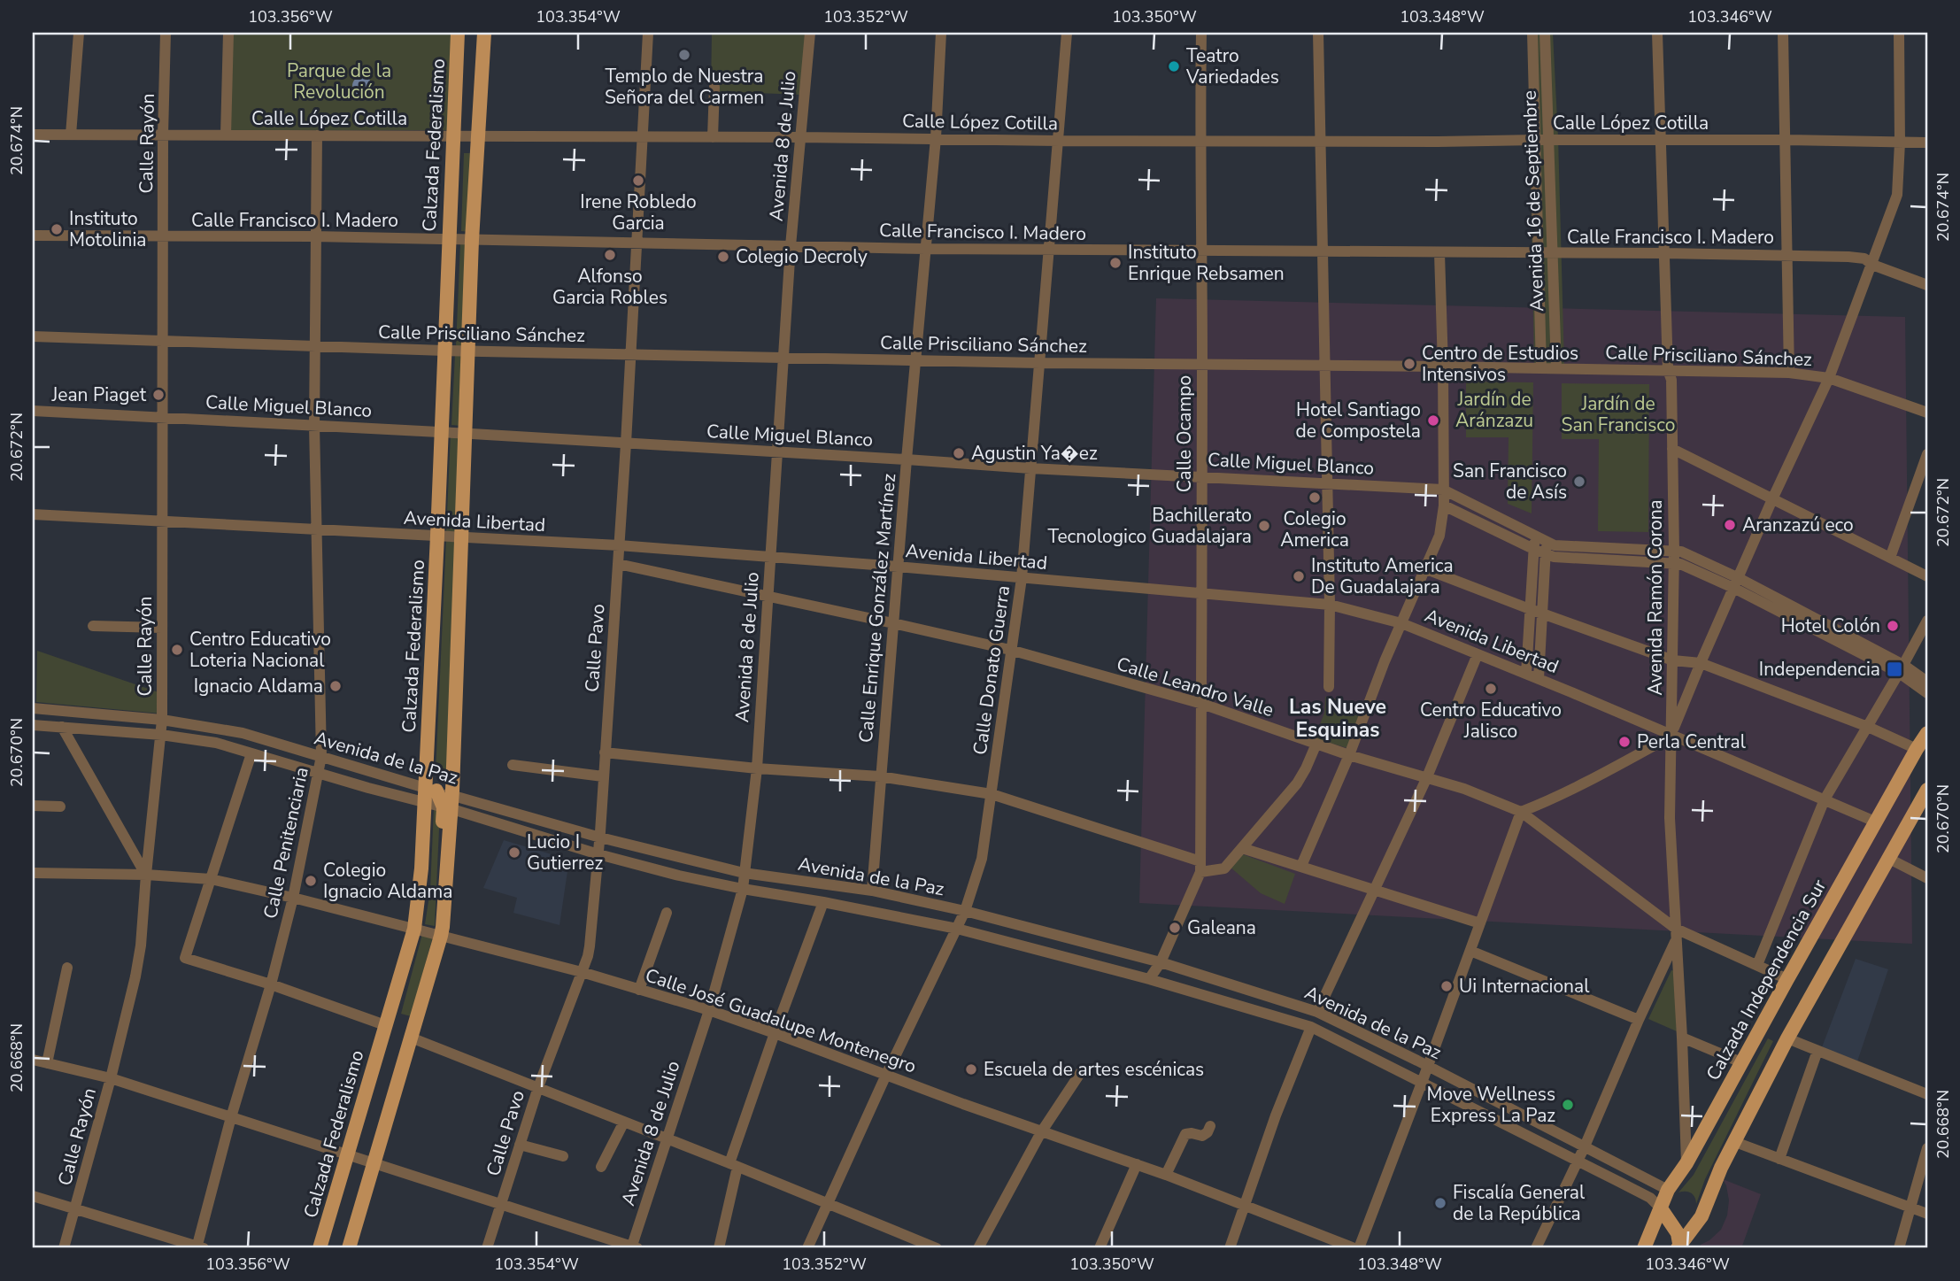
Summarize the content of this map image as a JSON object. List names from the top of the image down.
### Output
{
  "streets": {
    "main road": ["Calzada Federalismo", "Calzada Independencia Sur"],
    "street": [
      "Calle López Cotilla",
      "Calle Rayón",
      "Avenida 8 de Julio",
      "Avenida 16 de Septiembre",
      "Calle Francisco I. Madero",
      "Calle Prisciliano Sánchez",
      "Calle Miguel Blanco",
      "Calle Ocampo",
      "Avenida Libertad",
      "Avenida Ramón Corona",
      "Calle Enrique González Martínez",
      "Calle Pavo",
      "Calle Donato Guerra",
      "Calle Leandro Valle",
      "Avenida de la Paz",
      "Calle Penitenciaria",
      "Calle José Guadalupe Montenegro"
    ]
  },
  "crossings": [
    ["Calle López Cotilla", "Calle Rayón"],
    ["Calle López Cotilla", "Calzada Federalismo"],
    ["Calle López Cotilla", "Avenida 8 de Julio"],
    ["Calle López Cotilla", "Avenida 16 de Septiembre"],
    ["Calle López Cotilla", "Calle Ocampo"],
    ["Calle López Cotilla", "Avenida Ramón Corona"],
    ["Calle López Cotilla", "Calle Enrique González Martínez"],
    ["Calle López Cotilla", "Calle Pavo"],
    ["Calle López Cotilla", "Calle Donato Guerra"],
    ["Calle López Cotilla", "Calle Penitenciaria"],
    ["Calle Rayón", "Calle Francisco I. Madero"],
    ["Calle Rayón", "Calle Prisciliano Sánchez"],
    ["Calle Rayón", "Calle Miguel Blanco"],
    ["Calle Rayón", "Avenida Libertad"],
    ["Calle Rayón", "Avenida de la Paz"],
    ["Calle Rayón", "Calle José Guadalupe Montenegro"],
    ["Calzada Federalismo", "Calle Francisco I. Madero"],
    ["Calzada Federalismo", "Calle Prisciliano Sánchez"],
    ["Calzada Federalismo", "Calle Miguel Blanco"],
    ["Calzada Federalismo", "Avenida Libertad"],
    ["Calzada Federalismo", "Avenida de la Paz"],
    ["Calzada Federalismo", "Calle José Guadalupe Montenegro"],
    ["Avenida 8 de Julio", "Calle Francisco I. Madero"],
    ["Avenida 8 de Julio", "Calle Prisciliano Sánchez"],
    ["Avenida 8 de Julio", "Calle Miguel Blanco"],
    ["Avenida 8 de Julio", "Avenida Libertad"],
    ["Avenida 8 de Julio", "Calle Leandro Valle"],
    ["Avenida 8 de Julio", "Avenida de la Paz"],
    ["Avenida 8 de Julio", "Calle José Guadalupe Montenegro"],
    ["Avenida 16 de Septiembre", "Calle Francisco I. Madero"],
    ["Avenida 16 de Septiembre", "Calle Prisciliano Sánchez"],
    ["Calle Francisco I. Madero", "Calle Ocampo"],
    ["Calle Francisco I. Madero", "Avenida Ramón Corona"],
    ["Calle Francisco I. Madero", "Calle Enrique González Martínez"],
    ["Calle Francisco I. Madero", "Calle Pavo"],
    ["Calle Francisco I. Madero", "Calle Donato Guerra"],
    ["Calle Francisco I. Madero", "Calle Penitenciaria"],
    ["Calle Prisciliano Sánchez", "Calle Ocampo"],
    ["Calle Prisciliano Sánchez", "Avenida Ramón Corona"],
    ["Calle Prisciliano Sánchez", "Calle Enrique González Martínez"],
    ["Calle Prisciliano Sánchez", "Calle Pavo"],
    ["Calle Prisciliano Sánchez", "Calle Donato Guerra"],
    ["Calle Prisciliano Sánchez", "Calle Penitenciaria"],
    ["Calle Miguel Blanco", "Calle Ocampo"],
    ["Calle Miguel Blanco", "Avenida Ramón Corona"],
    ["Calle Miguel Blanco", "Calle Enrique González Martínez"],
    ["Calle Miguel Blanco", "Calle Pavo"],
    ["Calle Miguel Blanco", "Calle Donato Guerra"],
    ["Calle Miguel Blanco", "Calle Penitenciaria"],
    ["Calle Ocampo", "Avenida Libertad"],
    ["Calle Ocampo", "Calle Leandro Valle"],
    ["Avenida Libertad", "Avenida Ramón Corona"],
    ["Avenida Libertad", "Calle Enrique González Martínez"],
    ["Avenida Libertad", "Calle Pavo"],
    ["Avenida Libertad", "Calle Donato Guerra"],
    ["Avenida Libertad", "Calle Penitenciaria"],
    ["Avenida Libertad", "Calzada Independencia Sur"],
    ["Avenida Ramón Corona", "Calle Leandro Valle"],
    ["Avenida Ramón Corona", "Calzada Independencia Sur"],
    ["Calle Enrique González Martínez", "Calle Leandro Valle"],
    ["Calle Enrique González Martínez", "Avenida de la Paz"],
    ["Calle Pavo", "Calle Leandro Valle"],
    ["Calle Pavo", "Avenida de la Paz"],
    ["Calle Pavo", "Calle José Guadalupe Montenegro"],
    ["Calle Donato Guerra", "Calle Leandro Valle"],
    ["Calle Donato Guerra", "Avenida de la Paz"],
    ["Calle Leandro Valle", "Calzada Independencia Sur"],
    ["Avenida de la Paz", "Calle Penitenciaria"],
    ["Avenida de la Paz", "Calzada Independencia Sur"],
    ["Calle Penitenciaria", "Calle José Guadalupe Montenegro"]
  ],
  "districts": ["Las Nueve Esquinas"],
  "parks": ["Parque de la Revolución", "Jardín de Aránzazu", "Jardín de San Francisco"],
  "places": {
    "other": [
      "Templo de Nuestra Señora del Carmen",
      "Teatro Variedades",
      "Irene Robledo Garcia",
      "Instituto Motolinia",
      "Alfonso Garcia Robles",
      "Colegio Decroly",
      "Instituto Enrique Rebsamen",
      "Centro de Estudios Intensivos",
      "Jean Piaget",
      "Hotel Santiago de Compostela",
      "Agustin Ya�ez",
      "San Francisco de Asís",
      "Colegio America",
      "Aranzazú eco",
      "Bachillerato Tecnologico Guadalajara",
      "Instituto America De Guadalajara",
      "Hotel Colón",
      "Centro Educativo Loteria Nacional",
      "Ignacio Aldama",
      "Centro Educativo Jalisco",
      "Perla Central",
      "Lucio I Gutierrez",
      "Colegio Ignacio Aldama",
      "Galeana",
      "Ui Internacional",
      "Escuela de artes escénicas",
      "Move Wellness Express La Paz",
      "Fiscalía General de la República"
    ],
    "transit": ["Independencia"]
  },
  "coordinates": [
    "103.356°W",
    "103.354°W",
    "103.352°W",
    "103.350°W",
    "103.348°W",
    "103.346°W",
    "20.674°N",
    "20.672°N",
    "20.670°N",
    "20.668°N"
  ]
}
